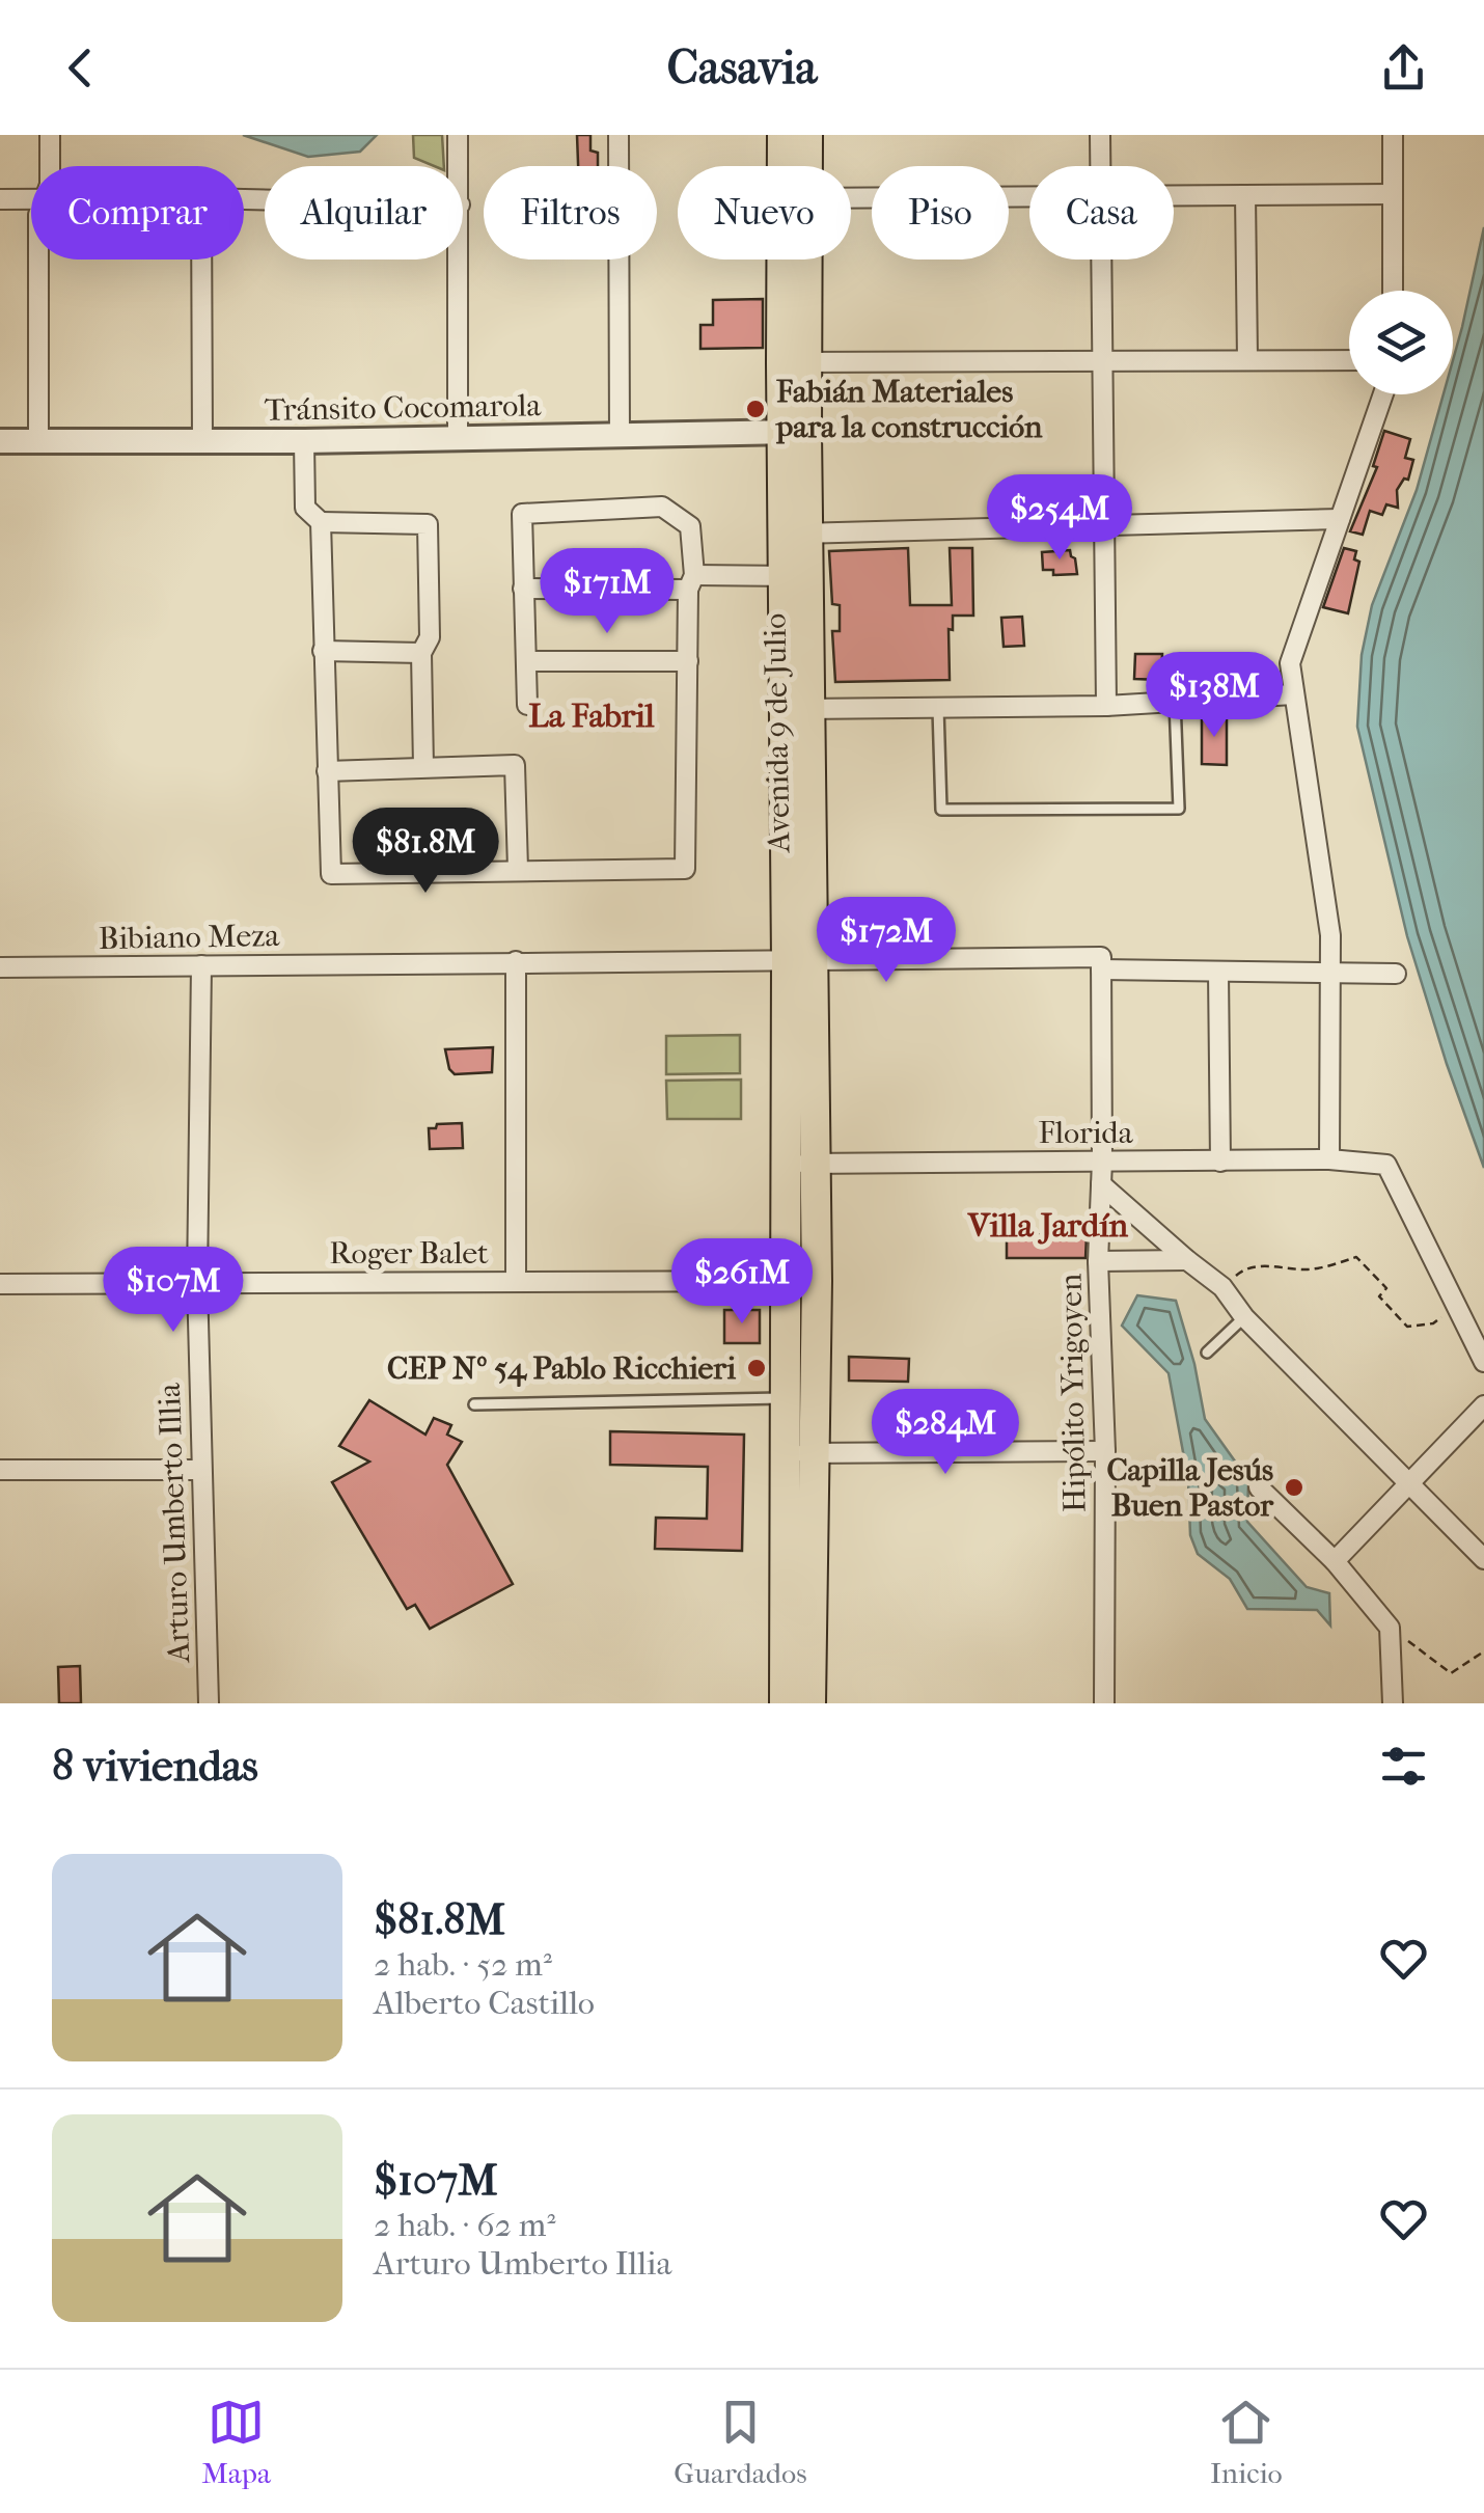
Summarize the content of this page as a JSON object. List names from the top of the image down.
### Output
{
  "streets": {
    "main road": ["Avenida 9 de Julio"],
    "street": [
      "Tránsito Cocomarola",
      "Bibiano Meza",
      "Florida",
      "Roger Balet",
      "Hipólito Yrigoyen",
      "Arturo Umberto Illia"
    ]
  },
  "crossings": [
    ["Tránsito Cocomarola", "Avenida 9 de Julio"],
    ["Avenida 9 de Julio", "Bibiano Meza"],
    ["Avenida 9 de Julio", "Florida"],
    ["Avenida 9 de Julio", "Roger Balet"],
    ["Bibiano Meza", "Hipólito Yrigoyen"],
    ["Bibiano Meza", "Arturo Umberto Illia"],
    ["Florida", "Hipólito Yrigoyen"],
    ["Roger Balet", "Arturo Umberto Illia"]
  ],
  "districts": ["La Fabril", "Villa Jardín"],
  "places": ["Fabián Materiales para la construcción", "CEP Nº 54 Pablo Ricchieri", "Capilla Jesús Buen Pastor"],
  "page": {
    "header": "Casavia",
    "chip": [
      "Comprar",
      "Alquilar",
      "Filtros",
      "Nuevo",
      "Piso",
      "Casa"
    ],
    "price": [
      "$254M",
      "$171M",
      "$138M",
      "$81.8M",
      "$172M",
      "$261M",
      "$107M",
      "$284M"
    ],
    "heading": "8 viviendas",
    "list": [
      {
        "name": "$81.8M",
        "note": "2 hab. · 52 m² · Alberto Castillo"
      },
      {
        "name": "$107M",
        "note": "2 hab. · 62 m² · Arturo Umberto Illia"
      }
    ],
    "tabs": ["Mapa", "Guardados", "Inicio"]
  }
}
